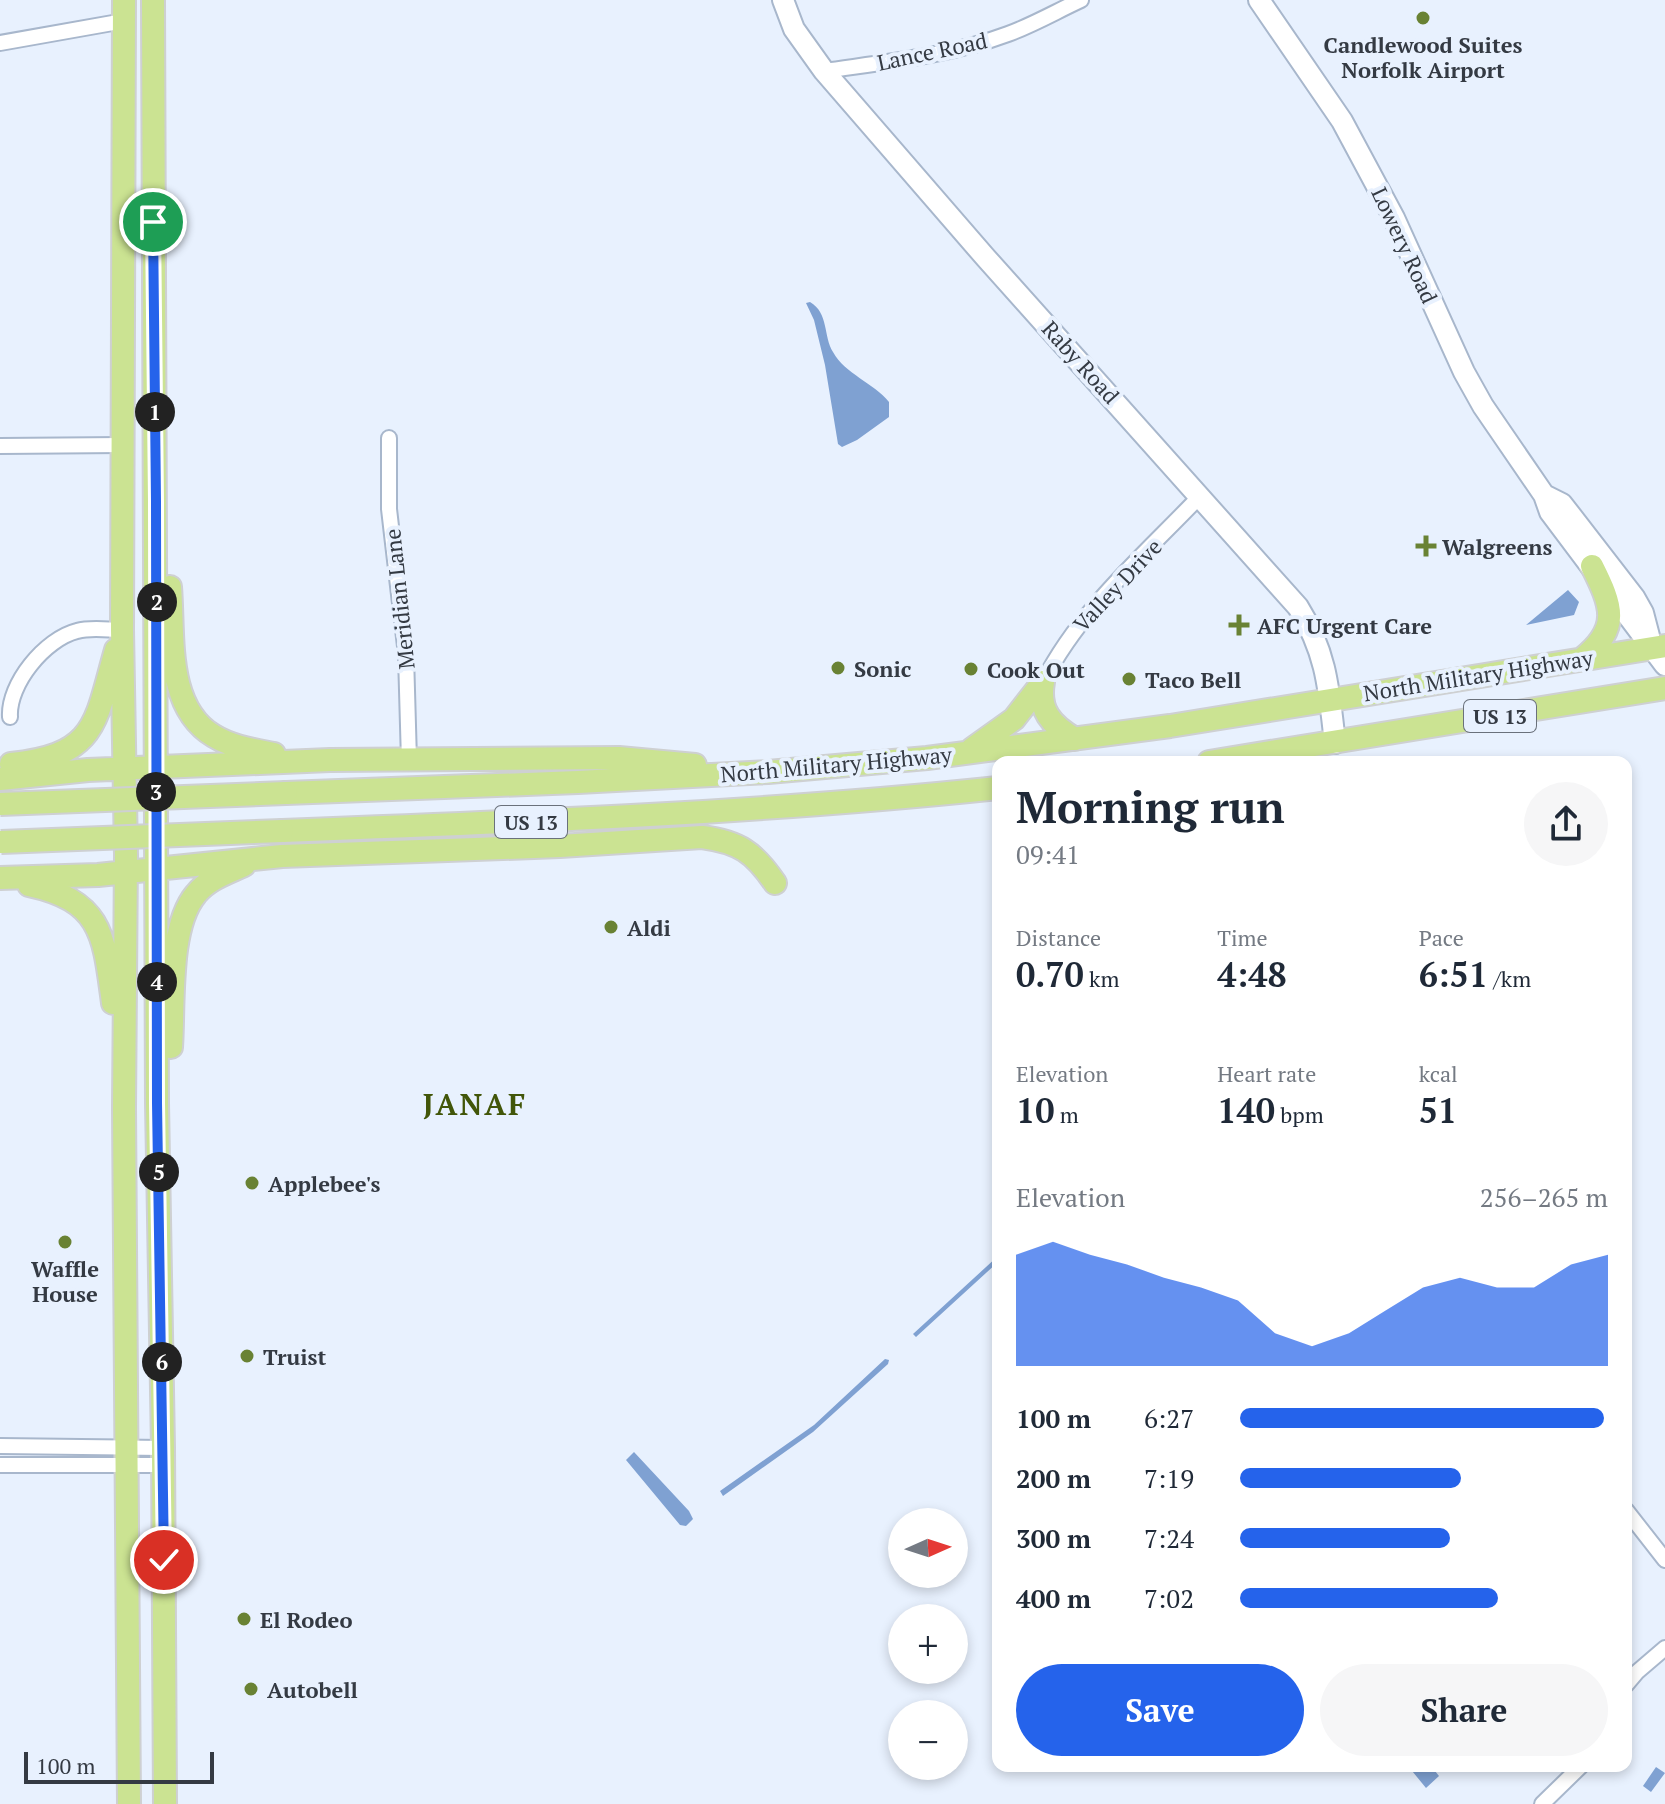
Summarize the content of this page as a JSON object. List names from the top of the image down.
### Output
{
  "streets": {
    "main road": ["North Military Highway", "US 13"],
    "street": [
      "Lance Road",
      "Lowery Road",
      "Raby Road",
      "Valley Drive",
      "Meridian Lane"
    ]
  },
  "crossings": [
    ["Lance Road", "Raby Road"],
    ["Lowery Road", "North Military Highway"],
    ["Raby Road", "Valley Drive"],
    ["Raby Road", "North Military Highway"]
  ],
  "districts": ["JANAF"],
  "places": {
    "other": [
      "Candlewood Suites Norfolk Airport",
      "Sonic",
      "Cook Out",
      "Taco Bell",
      "Aldi",
      "Applebee's",
      "Waffle House",
      "Truist",
      "El Rodeo",
      "Autobell"
    ],
    "health": ["Walgreens", "AFC Urgent Care"]
  },
  "scale_bar": "100 m",
  "north": "right",
  "page": {
    "pins": [
      "1",
      "2",
      "3",
      "4",
      "5",
      "6"
    ],
    "heading": ["Morning run", "09:41"],
    "stats": [
      ["Distance", "0.70 km"],
      ["Time", "4:48"],
      ["Pace", "6:51 /km"],
      ["Elevation", "10 m"],
      ["Heart rate", "140 bpm"],
      ["kcal", "51"]
    ],
    "chart": ["Elevation", "256–265 m"],
    "list": [
      {
        "name": "100 m",
        "note": "6:27"
      },
      {
        "name": "200 m",
        "note": "7:19"
      },
      {
        "name": "300 m",
        "note": "7:24"
      },
      {
        "name": "400 m",
        "note": "7:02"
      }
    ],
    "map_buttons": ["+", "−"],
    "buttons": ["Save", "Share"],
    "scale": "100 m"
  }
}
